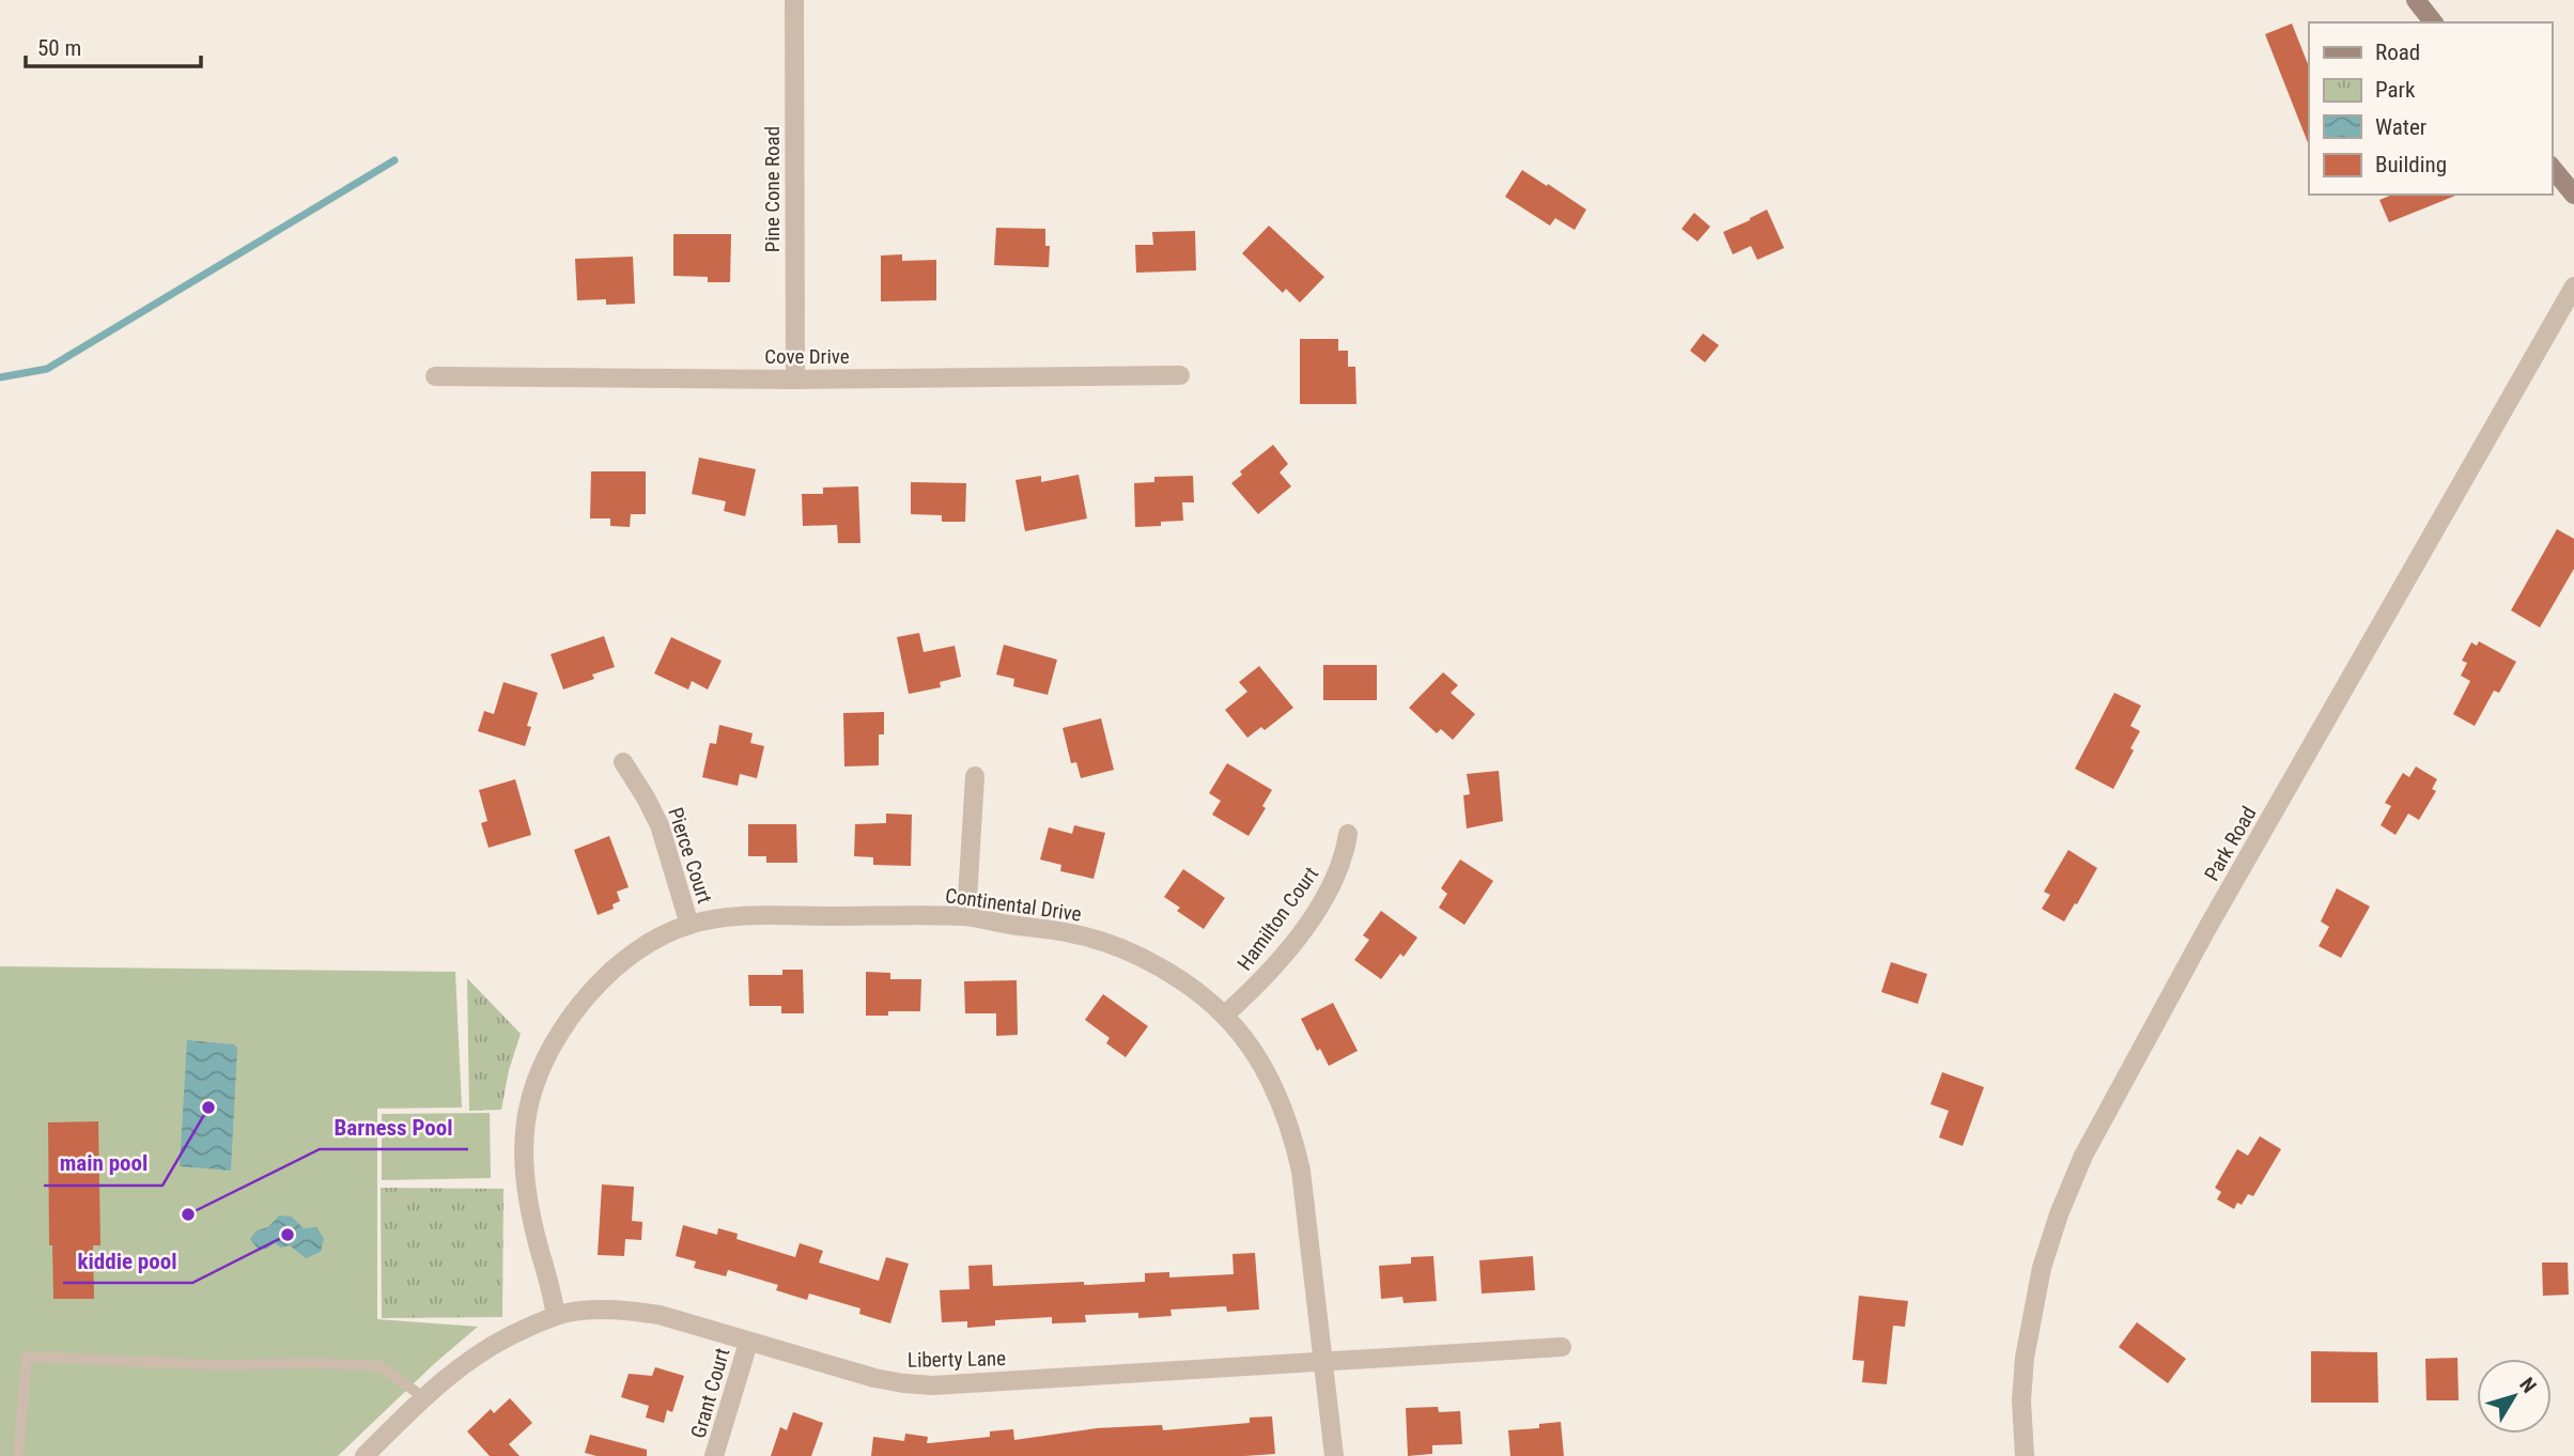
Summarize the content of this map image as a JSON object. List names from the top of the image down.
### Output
{
  "streets": {
    "street": [
      "Pine Cone Road",
      "Cove Drive",
      "Park Road",
      "Pierce Court",
      "Continental Drive",
      "Hamilton Court",
      "Liberty Lane",
      "Grant Court"
    ]
  },
  "crossings": [
    ["Pine Cone Road", "Cove Drive"],
    ["Pierce Court", "Continental Drive"],
    ["Continental Drive", "Hamilton Court"],
    ["Continental Drive", "Liberty Lane"],
    ["Liberty Lane", "Grant Court"]
  ],
  "places": ["main pool", "Barness Pool", "kiddie pool"],
  "legend": [
    "Road",
    "Park",
    "Water",
    "Building"
  ],
  "scale_bar": "50 m",
  "north": "top right"
}
